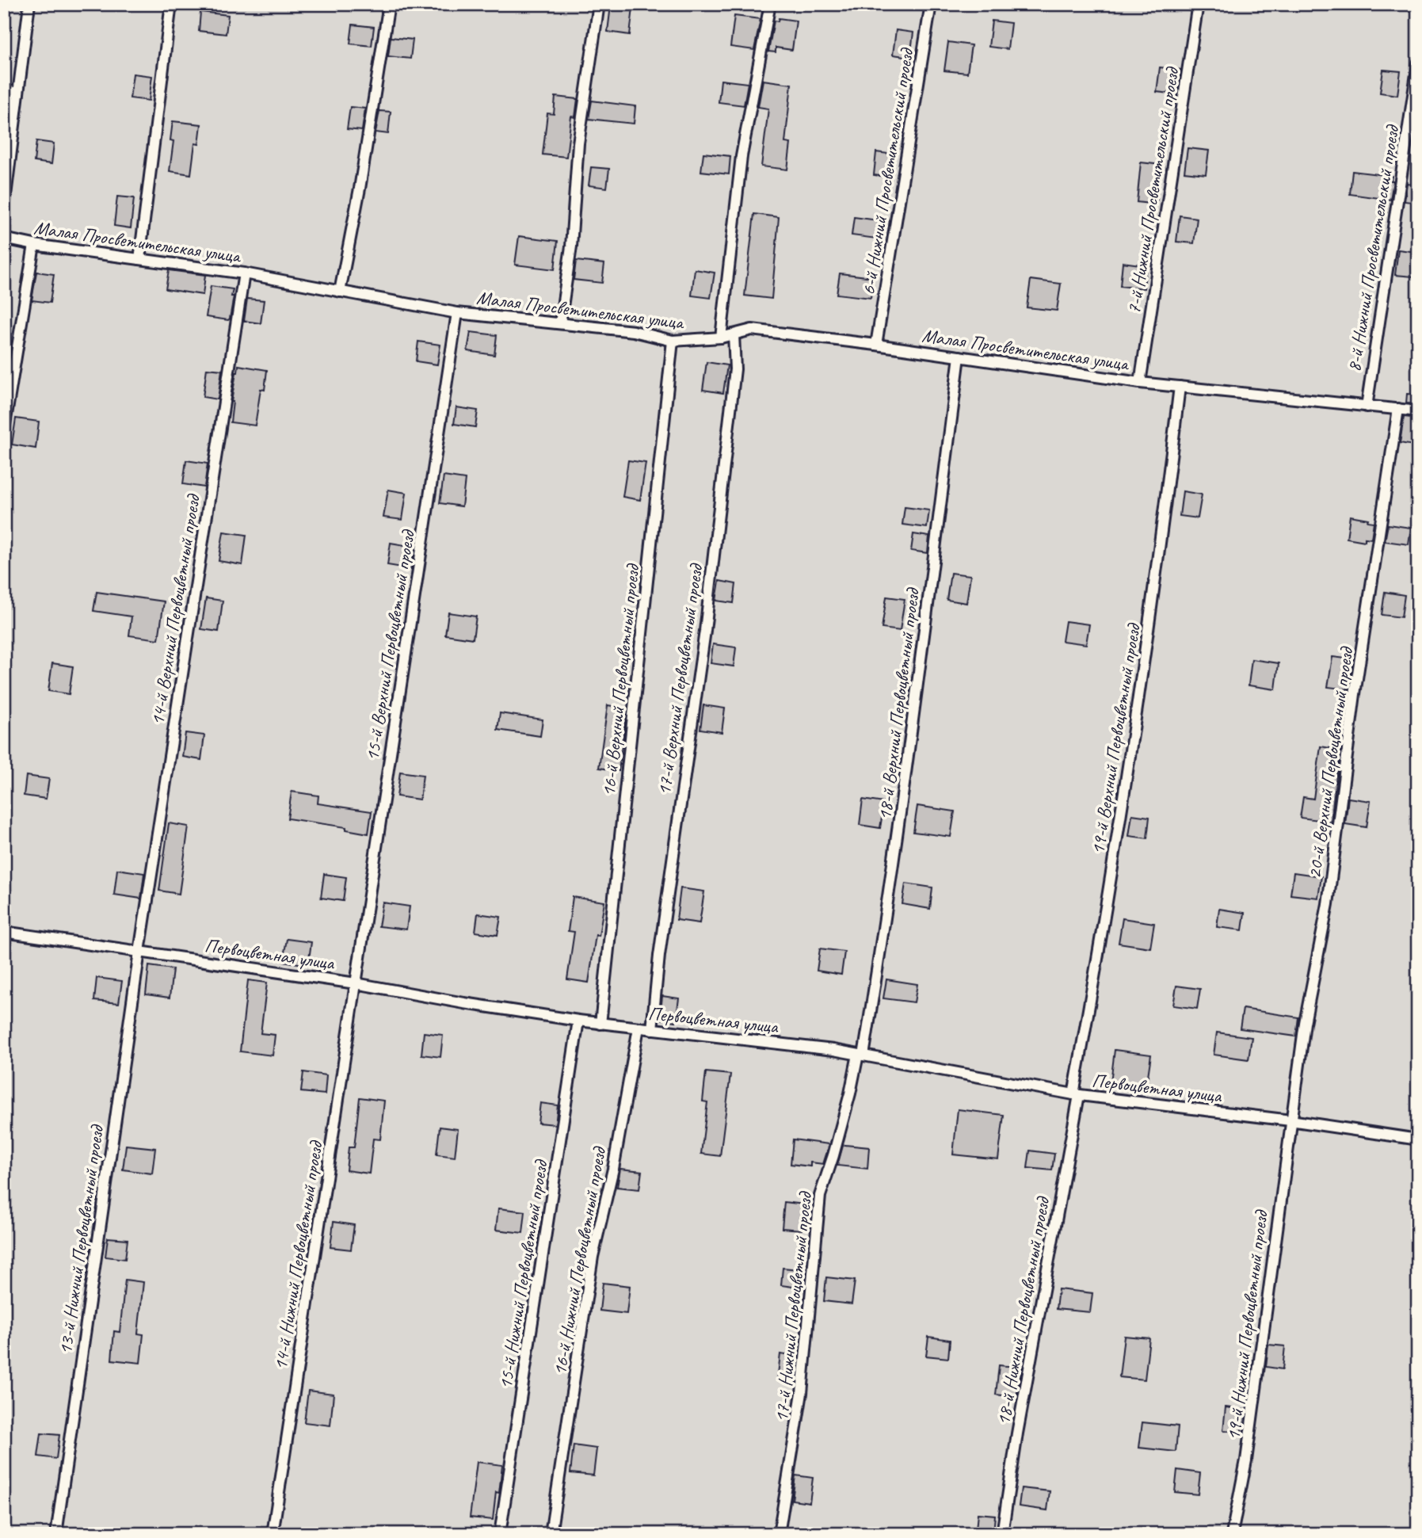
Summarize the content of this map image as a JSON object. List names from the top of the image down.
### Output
{
  "streets": {
    "lane": [
      "6-й Нижний Просветительский проезд",
      "7-й Нижний Просветительский проезд",
      "Малая Просветительская улица",
      "8-й Нижний Просветительский проезд",
      "14-й Верхний Первоцветный проезд",
      "15-й Верхний Первоцветный проезд",
      "17-й Верхний Первоцветный проезд",
      "16-й Верхний Первоцветный проезд",
      "18-й Верхний Первоцветный проезд",
      "19-й Верхний Первоцветный проезд",
      "20-й Верхний Первоцветный проезд",
      "Первоцветная улица",
      "13-й Нижний Первоцветный проезд",
      "14-й Нижний Первоцветный проезд",
      "16-й Нижний Первоцветный проезд",
      "15-й Нижний Первоцветный проезд",
      "17-й Нижний Первоцветный проезд",
      "18-й Нижний Первоцветный проезд",
      "19-й Нижний Первоцветный проезд"
    ]
  },
  "crossings": [
    ["6-й Нижний Просветительский проезд", "Малая Просветительская улица"],
    ["7-й Нижний Просветительский проезд", "Малая Просветительская улица"],
    ["Малая Просветительская улица", "8-й Нижний Просветительский проезд"],
    ["Малая Просветительская улица", "14-й Верхний Первоцветный проезд"],
    ["Малая Просветительская улица", "15-й Верхний Первоцветный проезд"],
    ["Малая Просветительская улица", "17-й Верхний Первоцветный проезд"],
    ["Малая Просветительская улица", "16-й Верхний Первоцветный проезд"],
    ["Малая Просветительская улица", "18-й Верхний Первоцветный проезд"],
    ["Малая Просветительская улица", "19-й Верхний Первоцветный проезд"],
    ["Малая Просветительская улица", "20-й Верхний Первоцветный проезд"],
    ["14-й Верхний Первоцветный проезд", "Первоцветная улица"],
    ["14-й Верхний Первоцветный проезд", "13-й Нижний Первоцветный проезд"],
    ["15-й Верхний Первоцветный проезд", "Первоцветная улица"],
    ["15-й Верхний Первоцветный проезд", "14-й Нижний Первоцветный проезд"],
    ["17-й Верхний Первоцветный проезд", "Первоцветная улица"],
    ["16-й Верхний Первоцветный проезд", "Первоцветная улица"],
    ["18-й Верхний Первоцветный проезд", "Первоцветная улица"],
    ["18-й Верхний Первоцветный проезд", "17-й Нижний Первоцветный проезд"],
    ["19-й Верхний Первоцветный проезд", "Первоцветная улица"],
    ["19-й Верхний Первоцветный проезд", "18-й Нижний Первоцветный проезд"],
    ["20-й Верхний Первоцветный проезд", "Первоцветная улица"],
    ["20-й Верхний Первоцветный проезд", "19-й Нижний Первоцветный проезд"],
    ["Первоцветная улица", "13-й Нижний Первоцветный проезд"],
    ["Первоцветная улица", "14-й Нижний Первоцветный проезд"],
    ["Первоцветная улица", "16-й Нижний Первоцветный проезд"],
    ["Первоцветная улица", "15-й Нижний Первоцветный проезд"],
    ["Первоцветная улица", "17-й Нижний Первоцветный проезд"],
    ["Первоцветная улица", "18-й Нижний Первоцветный проезд"],
    ["Первоцветная улица", "19-й Нижний Первоцветный проезд"]
  ]
}
